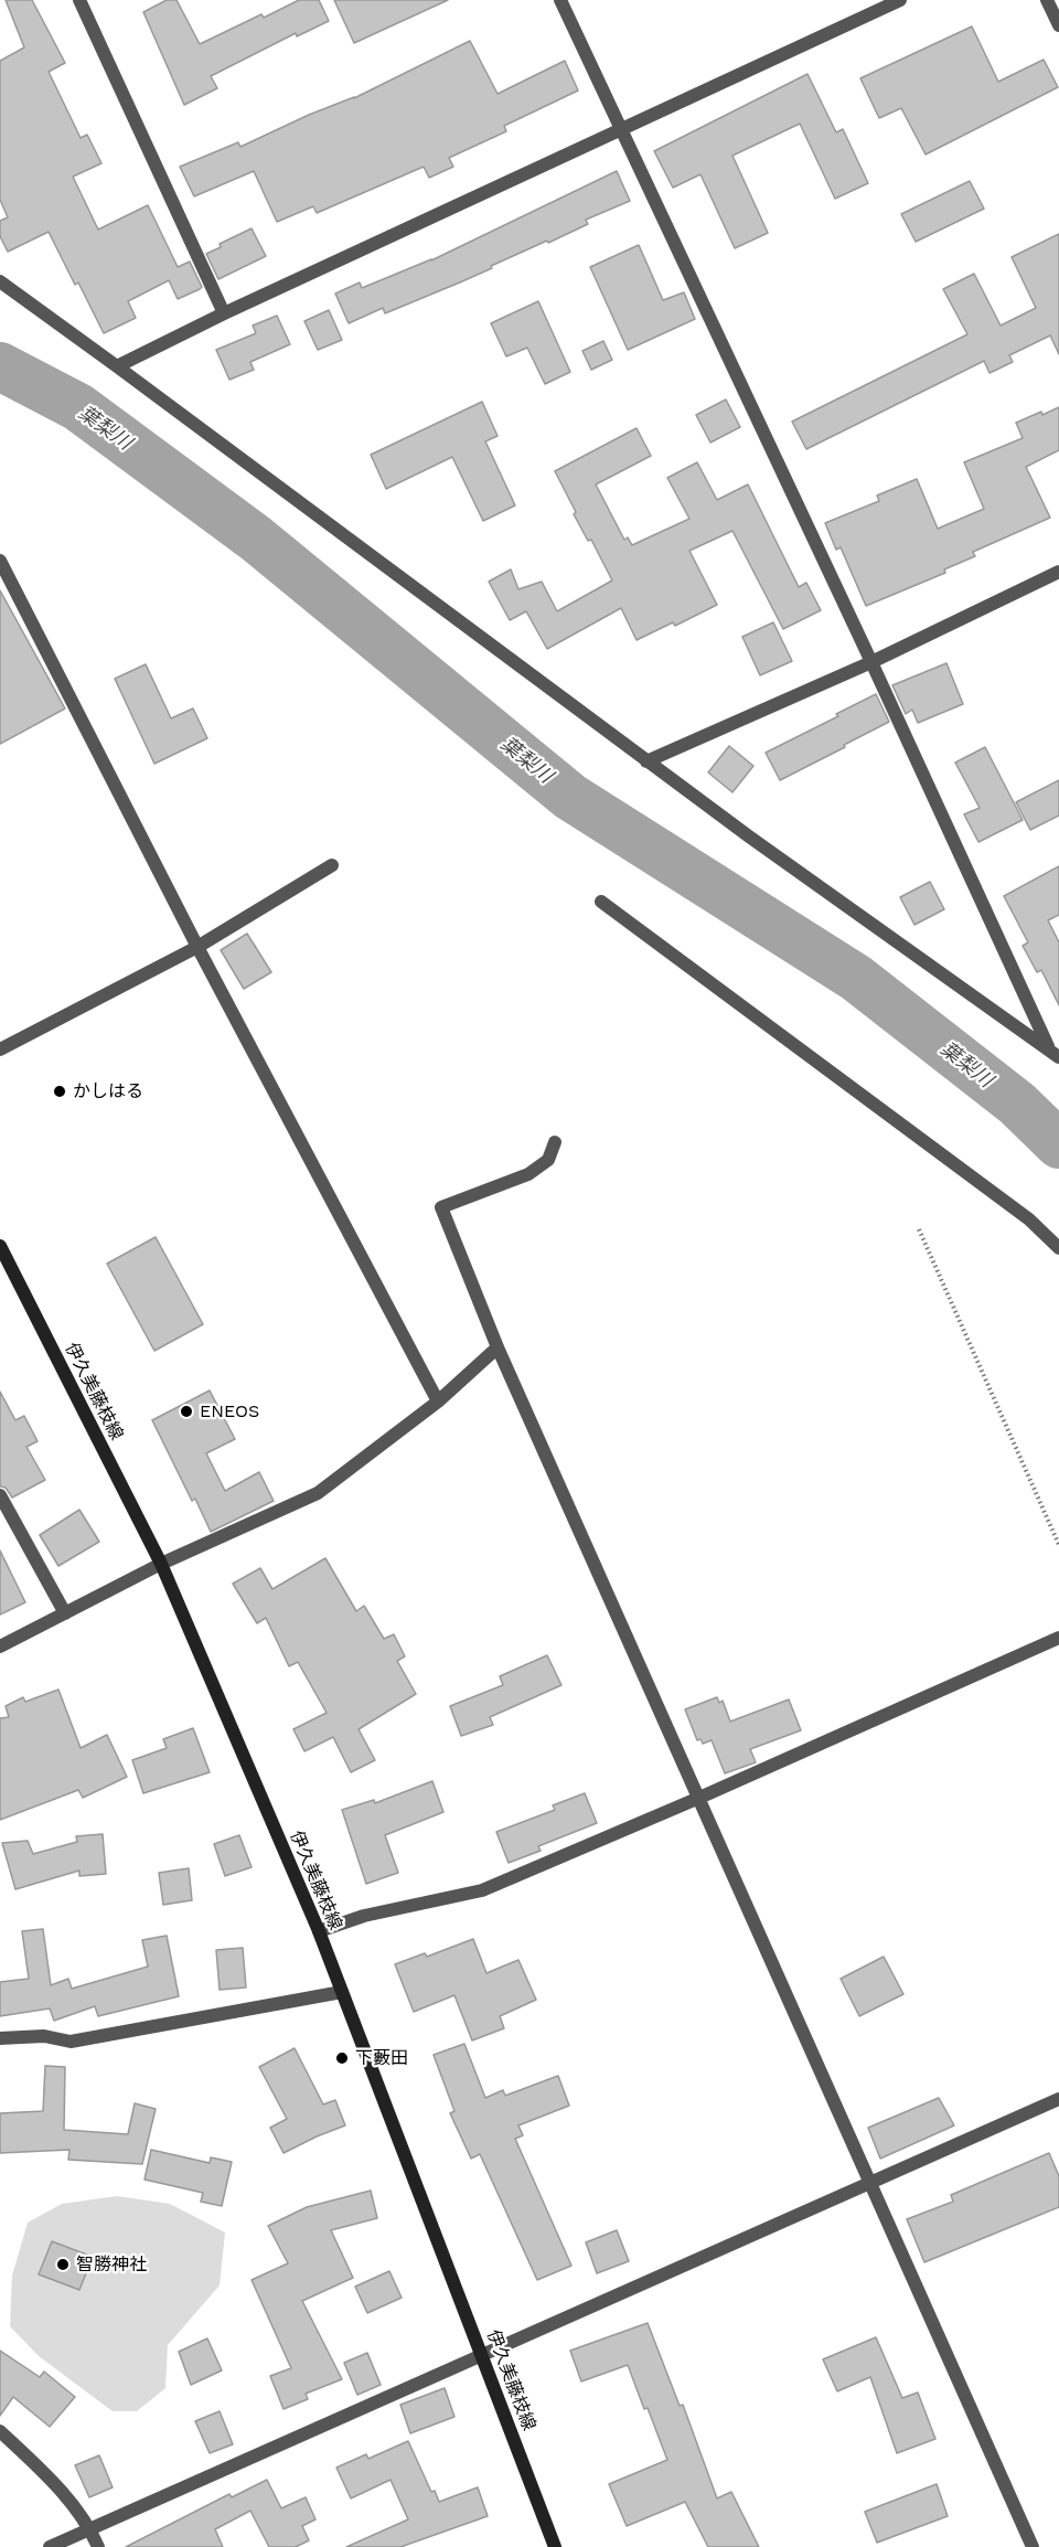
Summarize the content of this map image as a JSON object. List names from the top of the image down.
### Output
{
  "streets": {
    "main road": ["伊久美藤枝線"]
  },
  "water": ["葉梨川"],
  "places": [
    "かしはる",
    "ENEOS",
    "下藪田",
    "智勝神社"
  ]
}
